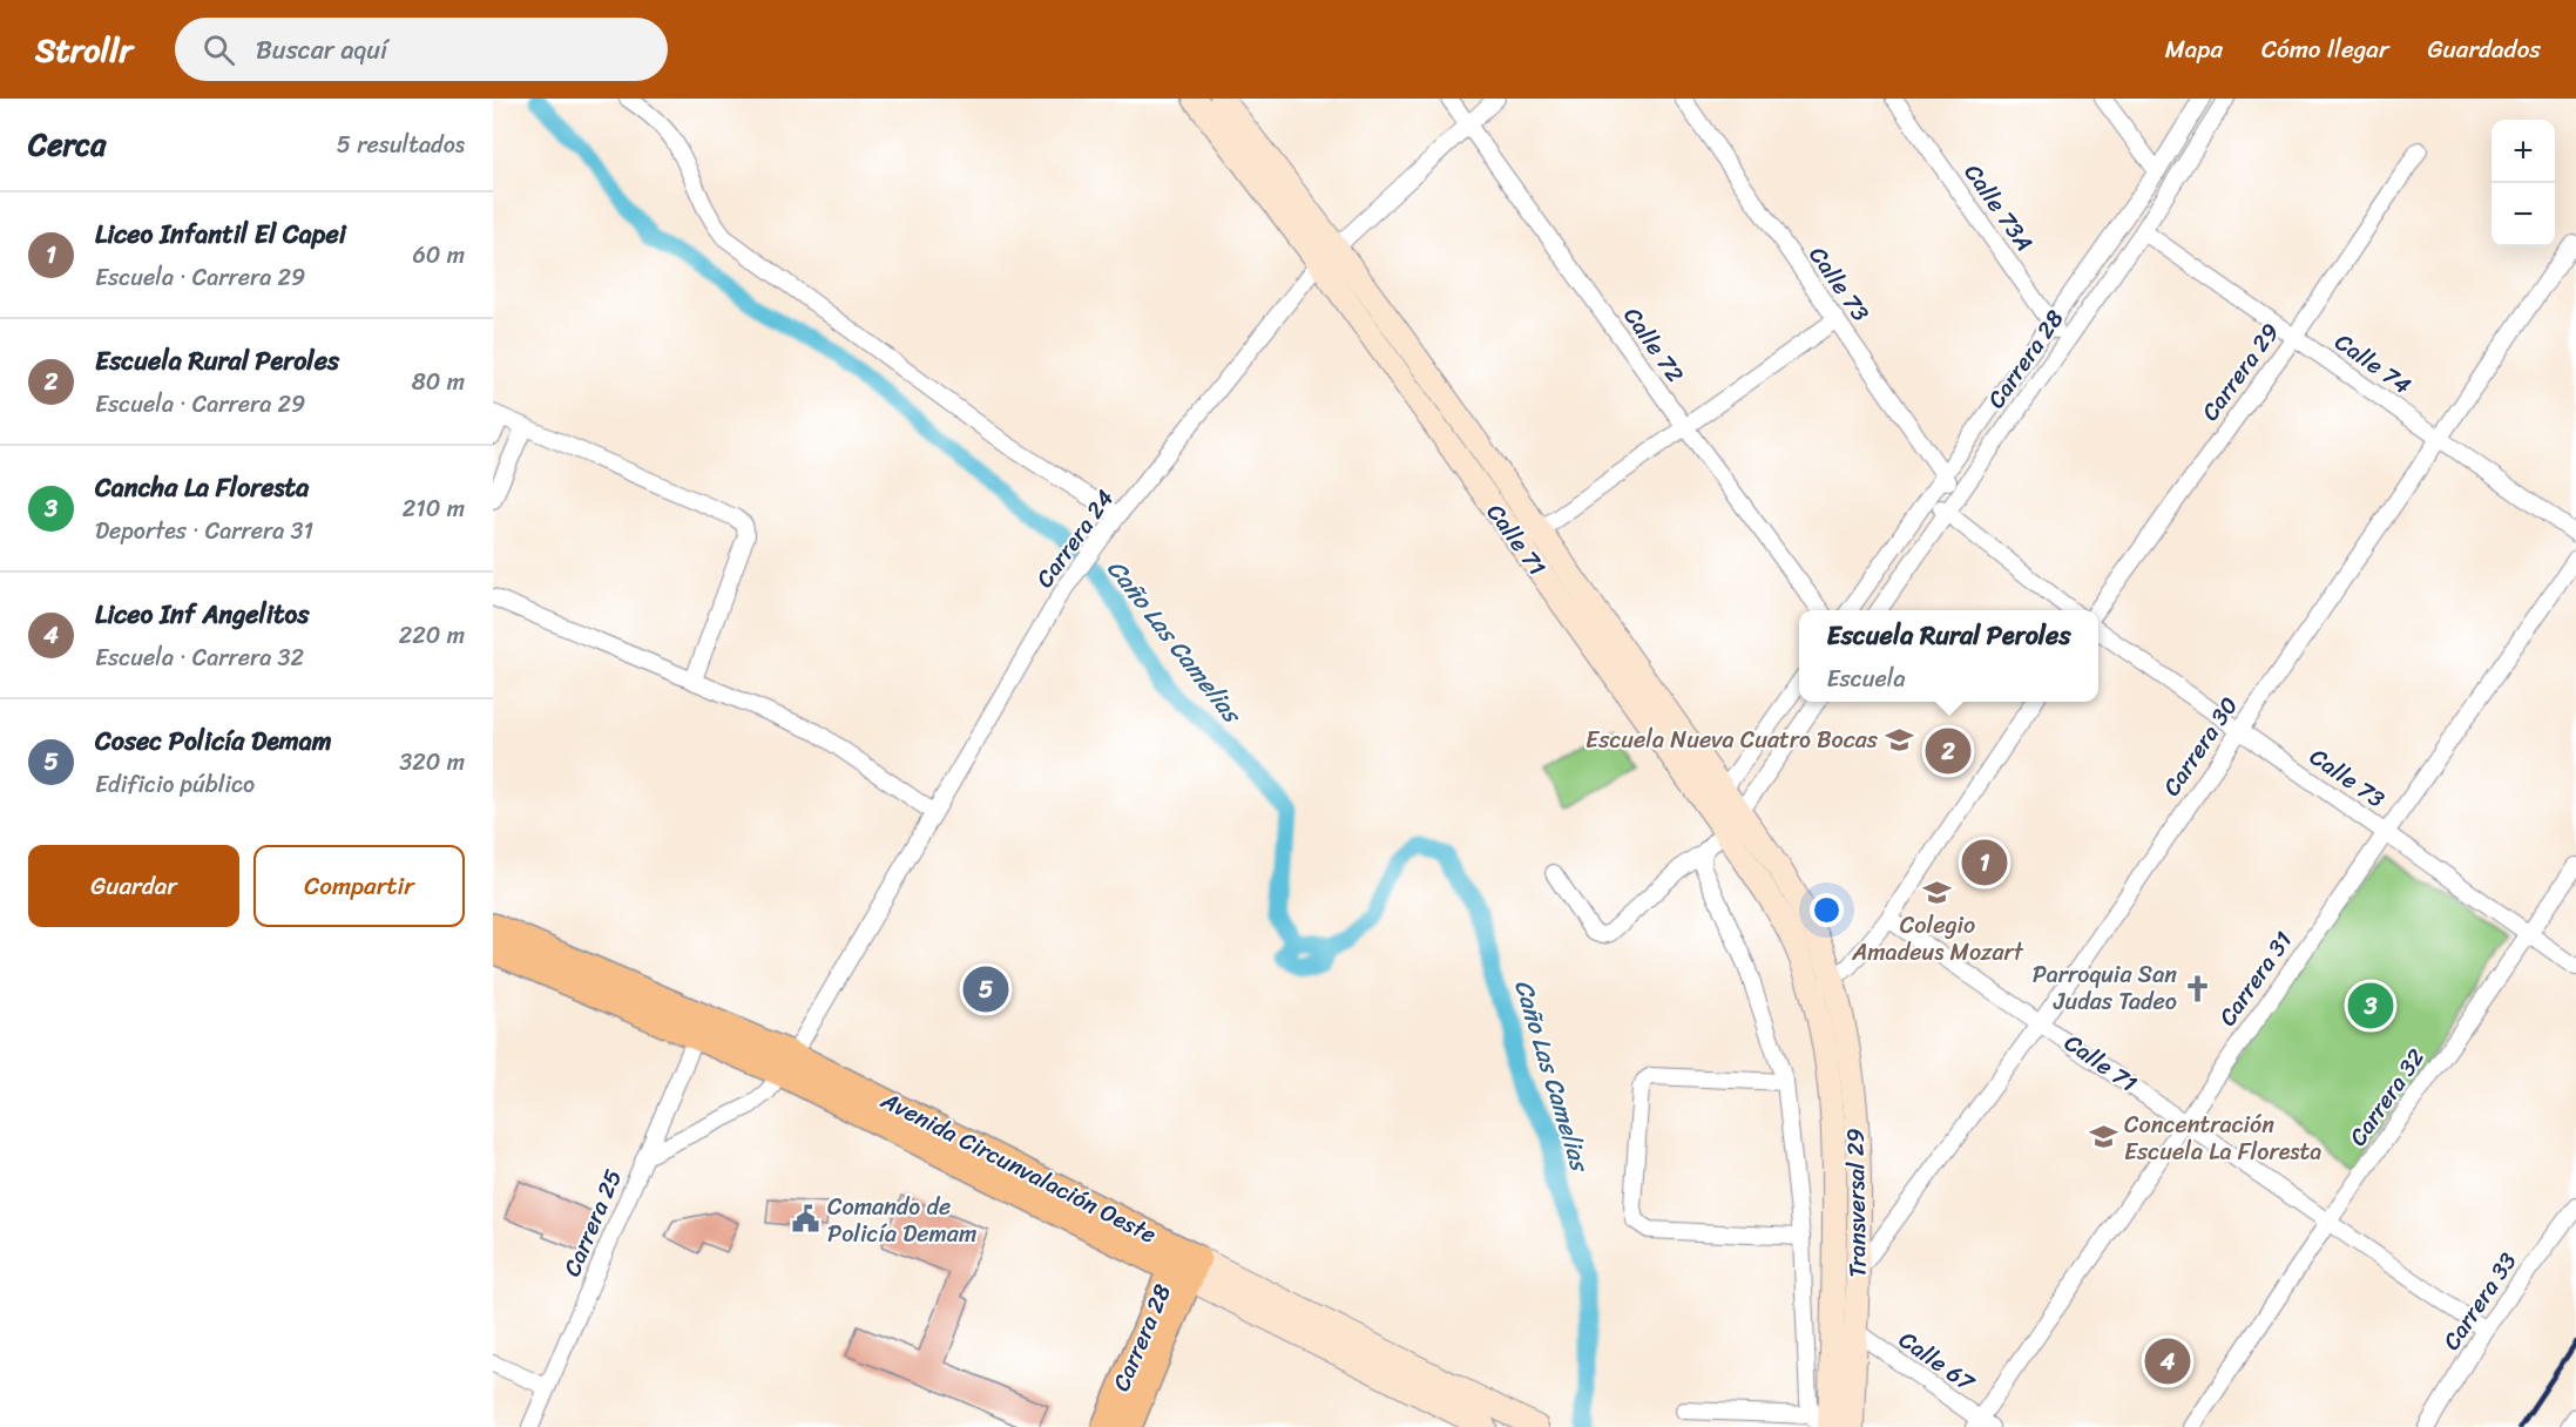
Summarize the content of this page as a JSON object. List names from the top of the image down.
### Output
{
  "streets": {
    "main road": [
      "Carrera 28",
      "Calle 71",
      "Avenida Circunvalación Oeste",
      "Transversal 29"
    ],
    "street": [
      "Calle 73A",
      "Calle 73",
      "Calle 72",
      "Calle 74",
      "Carrera 29",
      "Carrera 24",
      "Carrera 30",
      "Carrera 31",
      "Carrera 32",
      "Carrera 25",
      "Carrera 33",
      "Calle 67"
    ]
  },
  "crossings": [
    ["Calle 73A", "Carrera 28"],
    ["Calle 73", "Carrera 28"],
    ["Calle 73", "Carrera 30"],
    ["Calle 73", "Carrera 31"],
    ["Calle 73", "Carrera 32"],
    ["Calle 72", "Carrera 24"],
    ["Carrera 28", "Calle 74"],
    ["Carrera 28", "Avenida Circunvalación Oeste"],
    ["Calle 74", "Carrera 29"],
    ["Calle 74", "Carrera 30"],
    ["Carrera 24", "Calle 71"],
    ["Carrera 24", "Avenida Circunvalación Oeste"],
    ["Carrera 24", "Carrera 25"],
    ["Calle 71", "Carrera 30"],
    ["Calle 71", "Carrera 31"],
    ["Calle 71", "Carrera 32"],
    ["Calle 71", "Transversal 29"],
    ["Calle 71", "Carrera 33"],
    ["Carrera 30", "Transversal 29"],
    ["Carrera 31", "Calle 67"],
    ["Avenida Circunvalación Oeste", "Carrera 25"],
    ["Transversal 29", "Calle 67"]
  ],
  "water": ["Caño Las Camelias"],
  "places": {
    "school or university": ["Escuela Nueva Cuatro Bocas", "Colegio Amadeus Mozart", "Concentración Escuela La Floresta"],
    "church": ["Parroquia San Judas Tadeo"],
    "public building": ["Comando de Policía Demam"]
  },
  "page": {
    "header": "Strollr",
    "search": "Buscar aquí",
    "nav": ["Mapa", "Cómo llegar", "Guardados"],
    "heading": ["Cerca", "5 resultados"],
    "map_buttons": ["+", "−"],
    "list": [
      {
        "mark": "1",
        "name": "Liceo Infantil El Capei",
        "note": "Escuela · Carrera 29",
        "value": "60 m"
      },
      {
        "mark": "2",
        "name": "Escuela Rural Peroles",
        "note": "Escuela · Carrera 29",
        "value": "80 m"
      },
      {
        "mark": "3",
        "name": "Cancha La Floresta",
        "note": "Deportes · Carrera 31",
        "value": "210 m"
      },
      {
        "mark": "4",
        "name": "Liceo Inf Angelitos",
        "note": "Escuela · Carrera 32",
        "value": "220 m"
      },
      {
        "mark": "5",
        "name": "Cosec Policía Demam",
        "note": "Edificio público",
        "value": "320 m"
      }
    ],
    "popup": ["Escuela Rural Peroles", "Escuela"],
    "pins": [
      "2",
      "1",
      "5",
      "3",
      "4"
    ],
    "buttons": ["Guardar", "Compartir"]
  }
}
